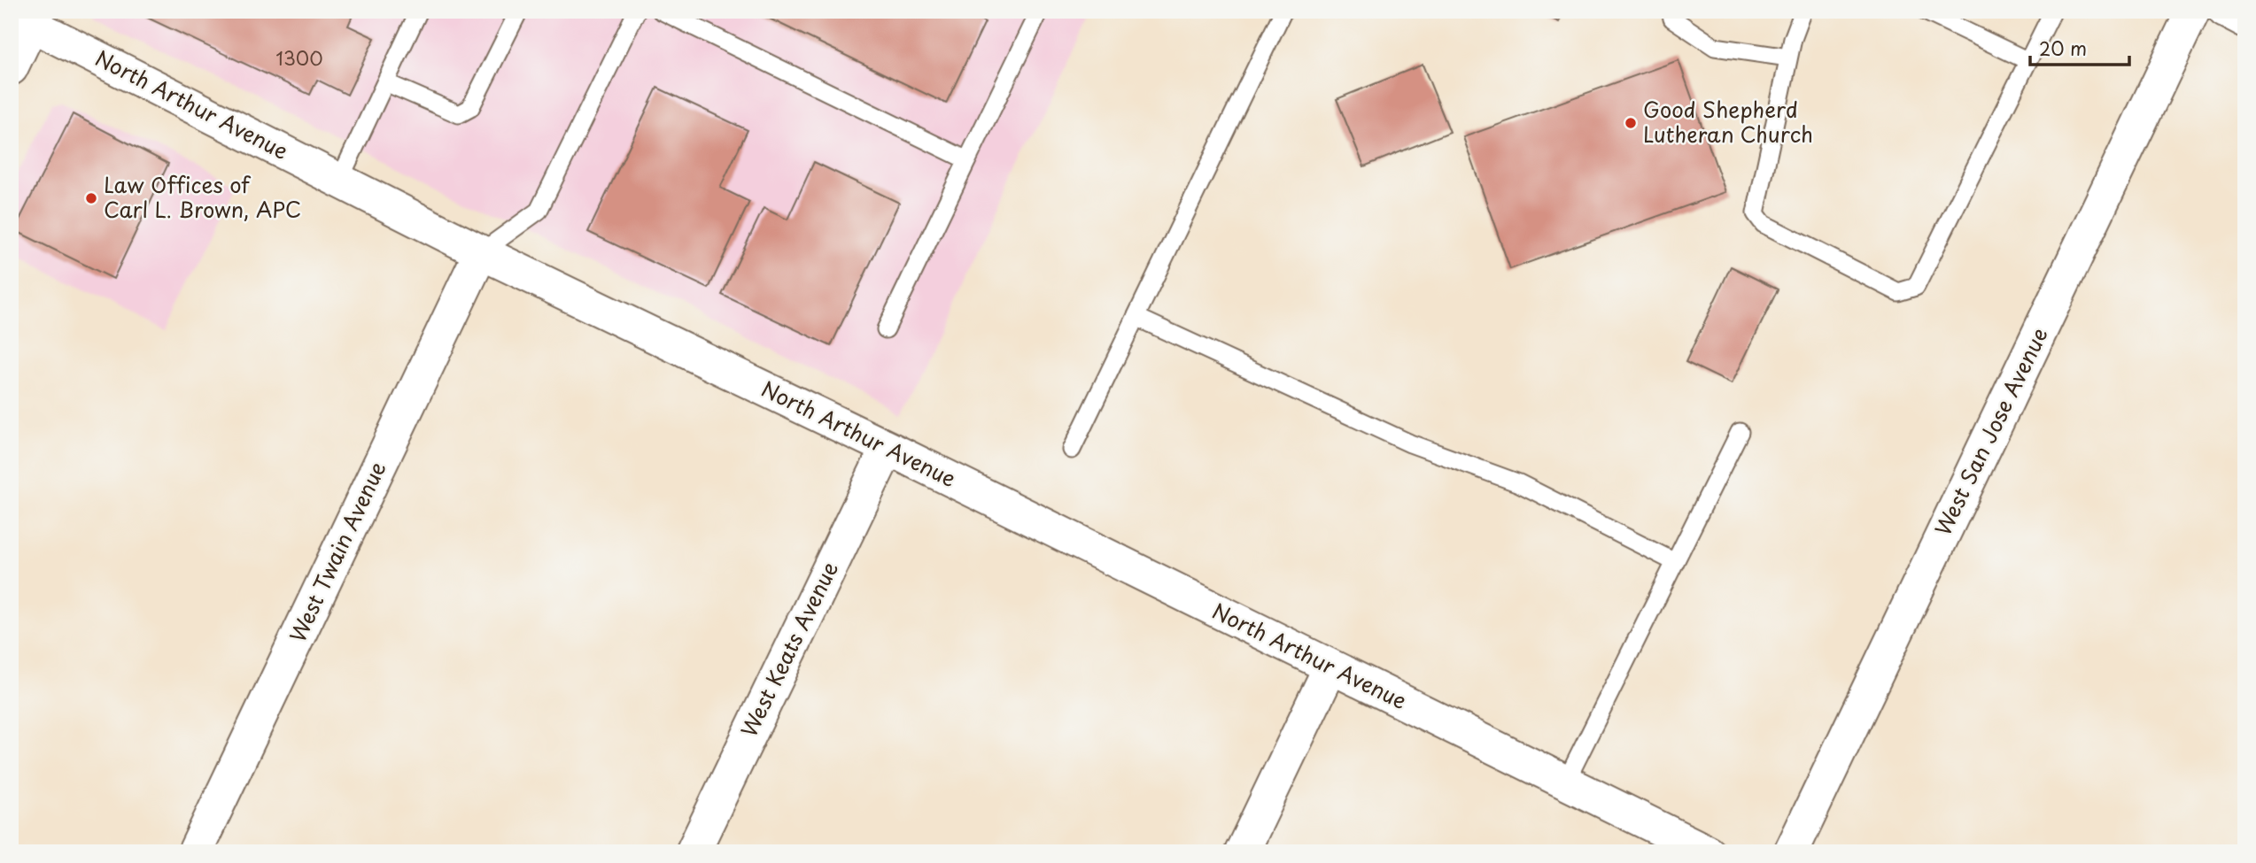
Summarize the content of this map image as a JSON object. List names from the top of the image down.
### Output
{
  "streets": {
    "street": [
      "North Arthur Avenue",
      "West San Jose Avenue",
      "West Twain Avenue",
      "West Keats Avenue"
    ]
  },
  "crossings": [
    ["North Arthur Avenue", "West Twain Avenue"],
    ["North Arthur Avenue", "West Keats Avenue"]
  ],
  "places": ["Good Shepherd Lutheran Church", "Law Offices of Carl L. Brown, APC"],
  "house_numbers": ["1300"],
  "scale_bar": "20 m"
}
